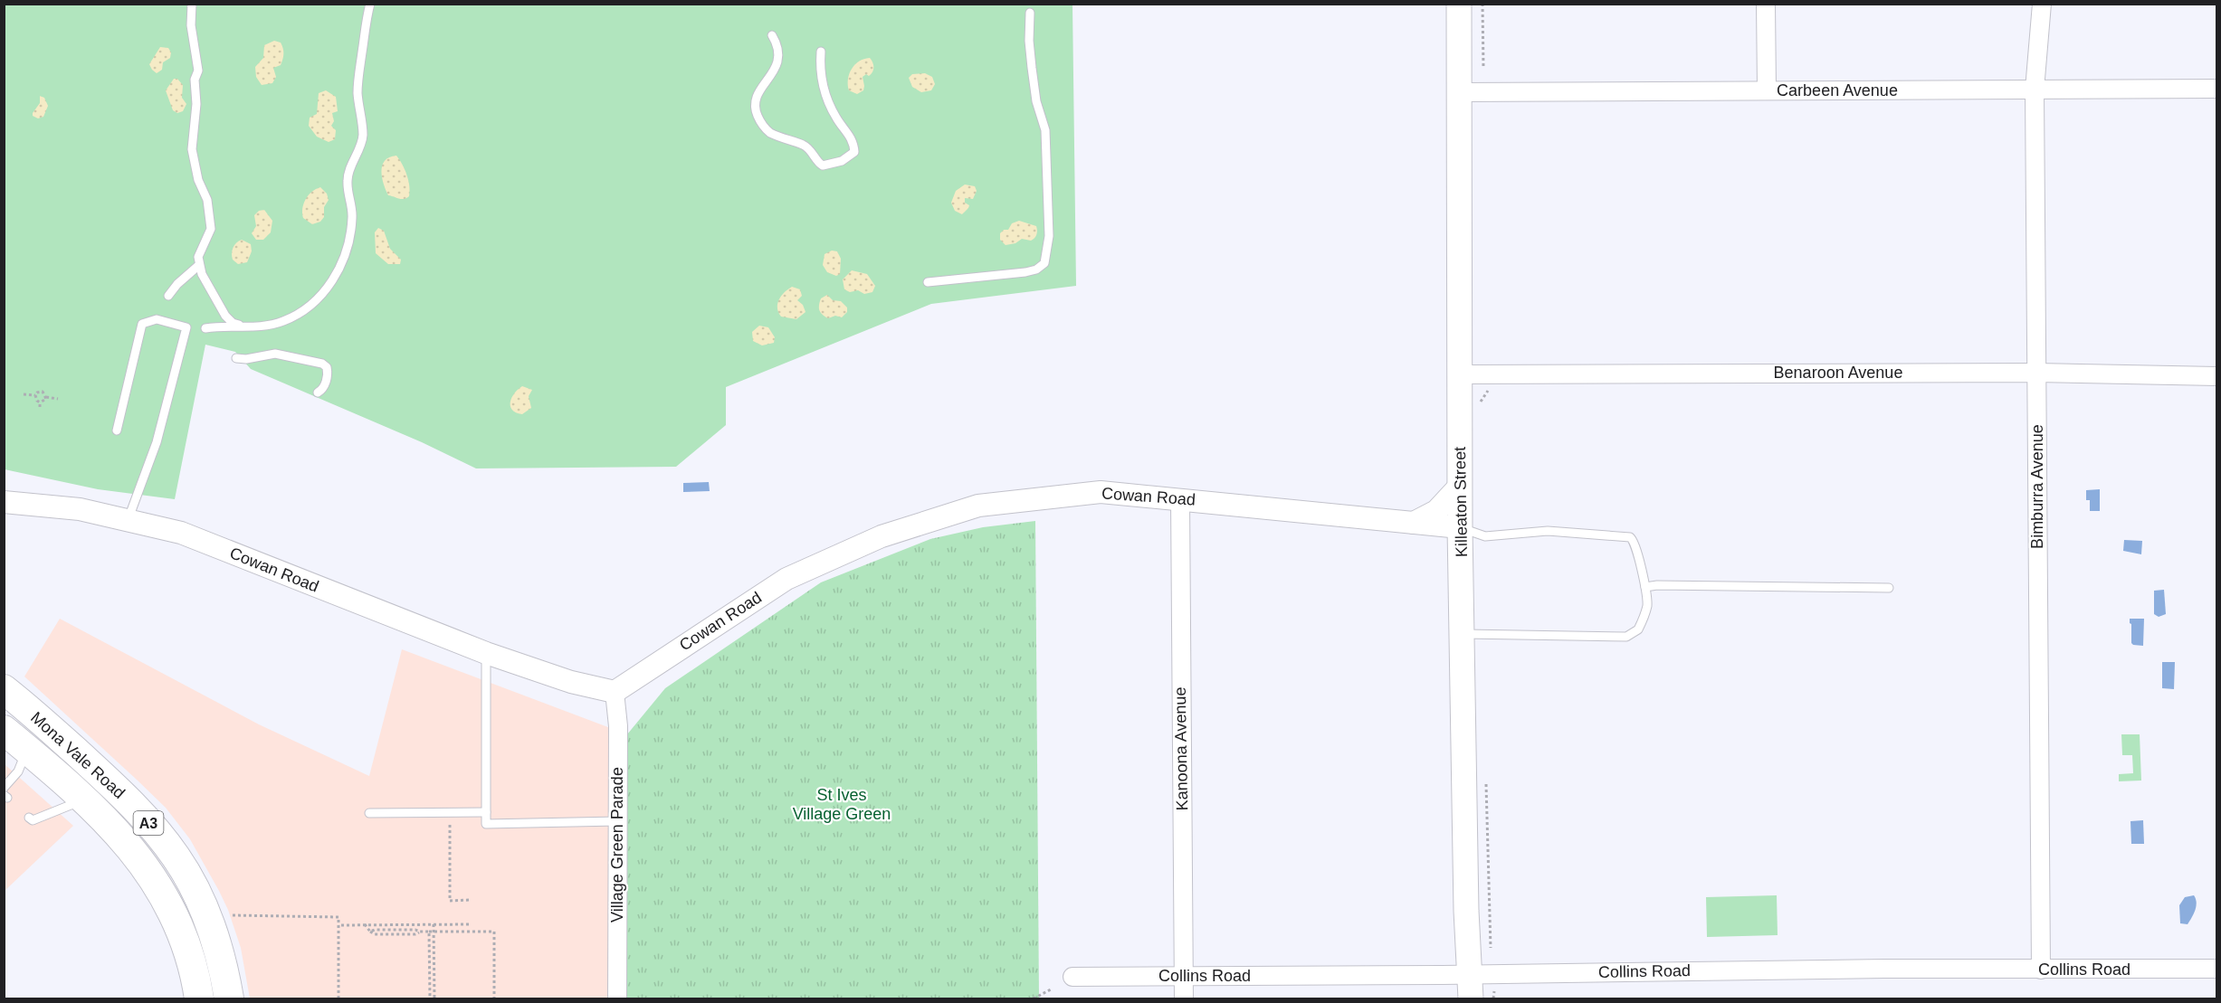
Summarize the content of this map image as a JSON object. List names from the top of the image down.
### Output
{
  "streets": {
    "highway": ["Mona Vale Road", "A3"],
    "main road": ["Killeaton Street"],
    "street": [
      "Carbeen Avenue",
      "Benaroon Avenue",
      "Bimburra Avenue",
      "Cowan Road",
      "Kanoona Avenue",
      "Village Green Parade",
      "Collins Road"
    ]
  },
  "crossings": [
    ["Carbeen Avenue", "Bimburra Avenue"],
    ["Carbeen Avenue", "Killeaton Street"],
    ["Benaroon Avenue", "Bimburra Avenue"],
    ["Benaroon Avenue", "Killeaton Street"],
    ["Bimburra Avenue", "Collins Road"],
    ["Cowan Road", "Killeaton Street"],
    ["Cowan Road", "Kanoona Avenue"],
    ["Cowan Road", "Village Green Parade"],
    ["Killeaton Street", "Collins Road"],
    ["Kanoona Avenue", "Collins Road"]
  ],
  "parks": ["St Ives Village Green"]
}
